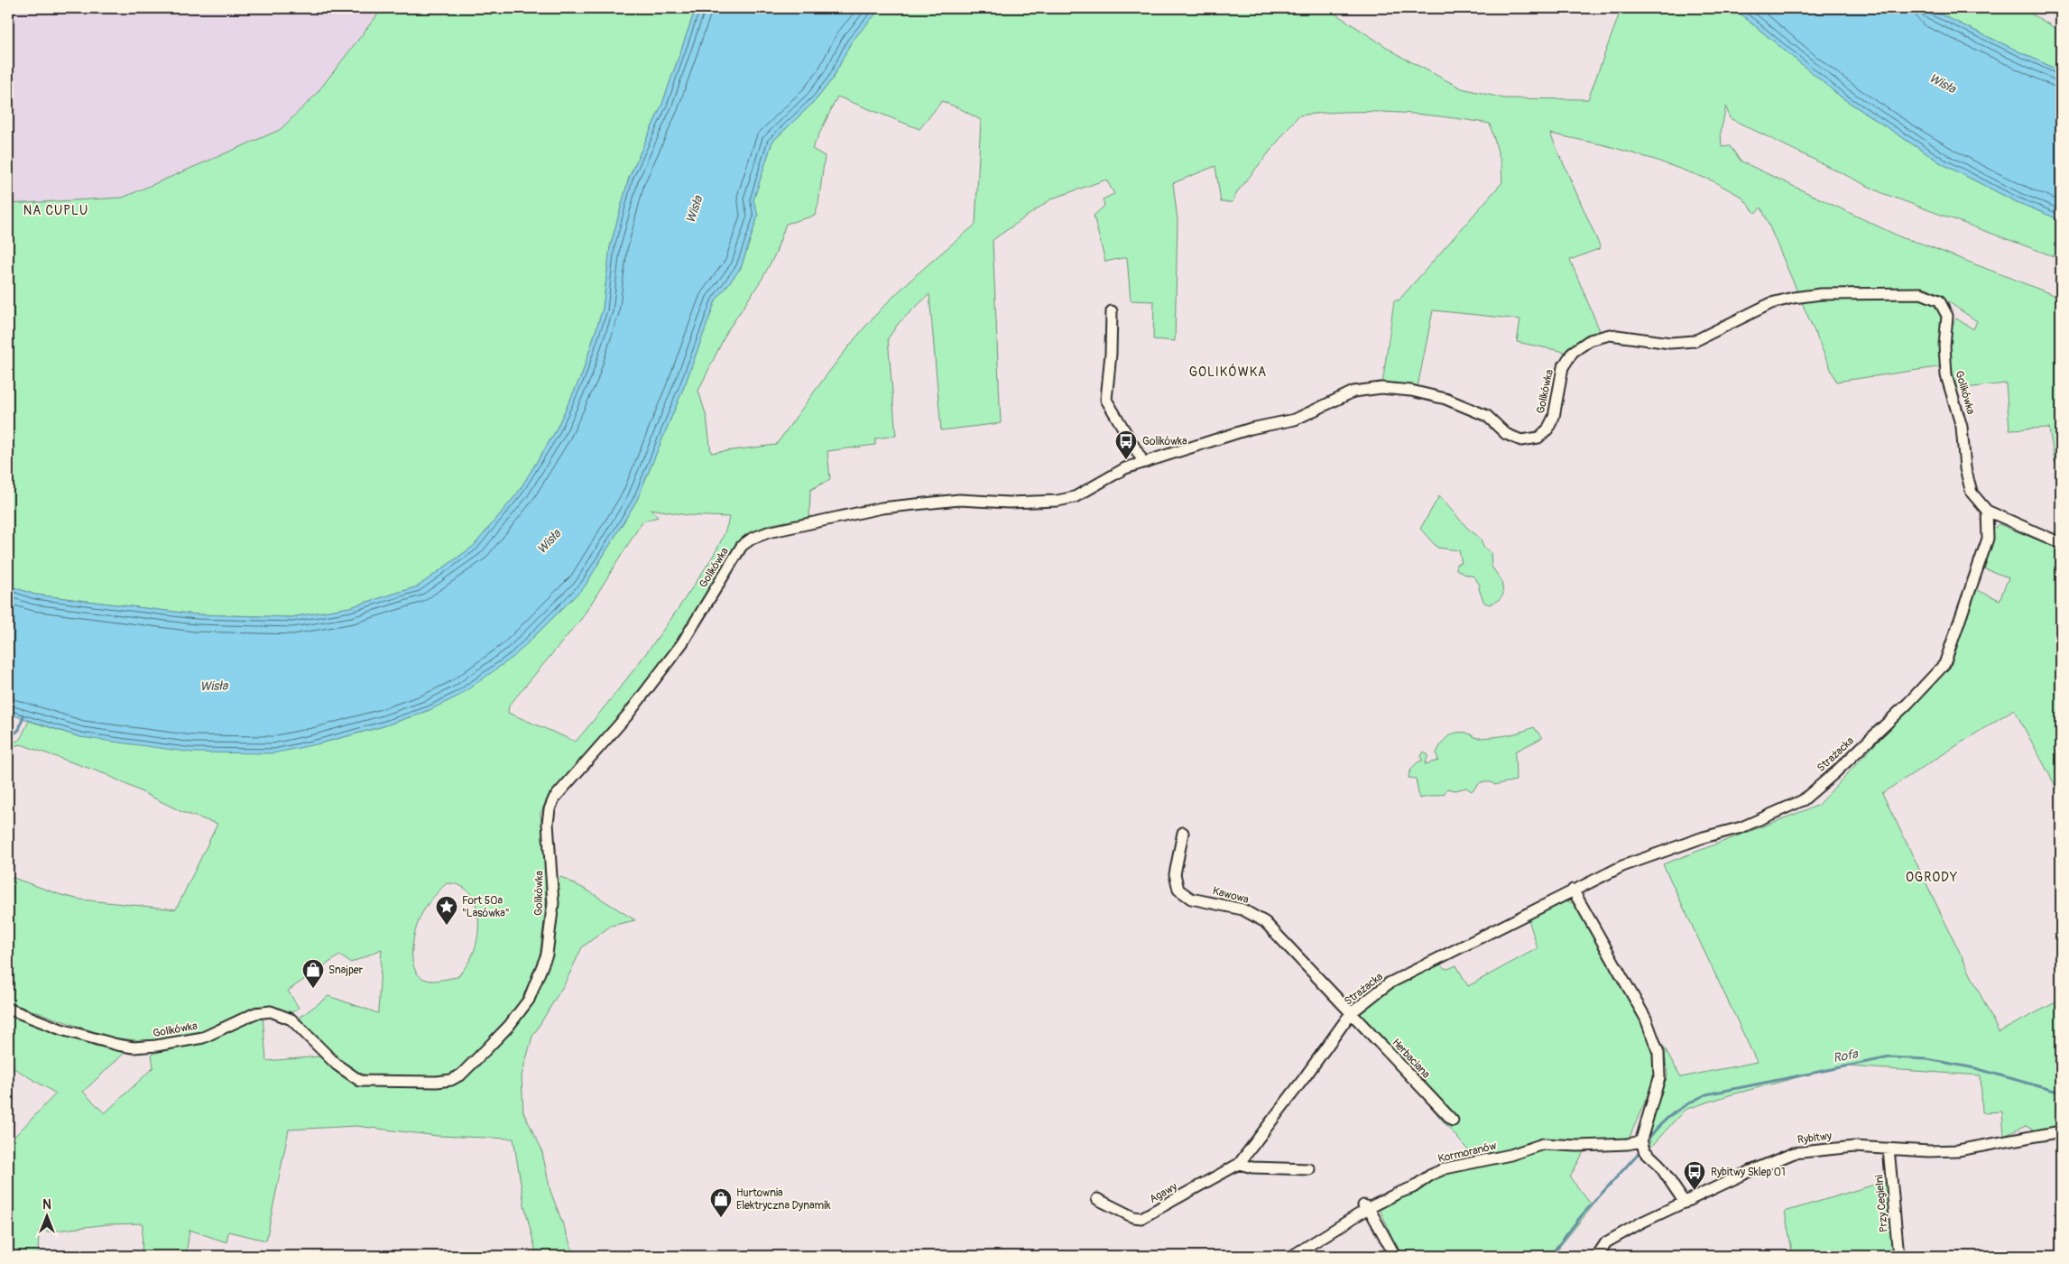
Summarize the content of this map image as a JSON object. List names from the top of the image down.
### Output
{
  "streets": {
    "street": [
      "Golikówka",
      "Strażacka",
      "Kawowa",
      "Herbaciana",
      "Rybitwy",
      "Kormoranów",
      "Agawy",
      "Przy Cegielni"
    ]
  },
  "crossings": [
    ["Golikówka", "Strażacka"],
    ["Strażacka", "Kawowa"],
    ["Strażacka", "Herbaciana"],
    ["Strażacka", "Agawy"],
    ["Kawowa", "Herbaciana"],
    ["Rybitwy", "Przy Cegielni"]
  ],
  "districts": ["NA CUPLU", "GOLIKÓWKA", "OGRODY"],
  "water": ["Wisła", "Rofa"],
  "places": {
    "bus stop": ["Golikówka", "Rybitwy Sklep 01"],
    "place": ["Fort 50a \"Lasówka\""],
    "shop": ["Snajper", "Hurtownia Elektryczna Dynamik"]
  },
  "north": "top"
}
